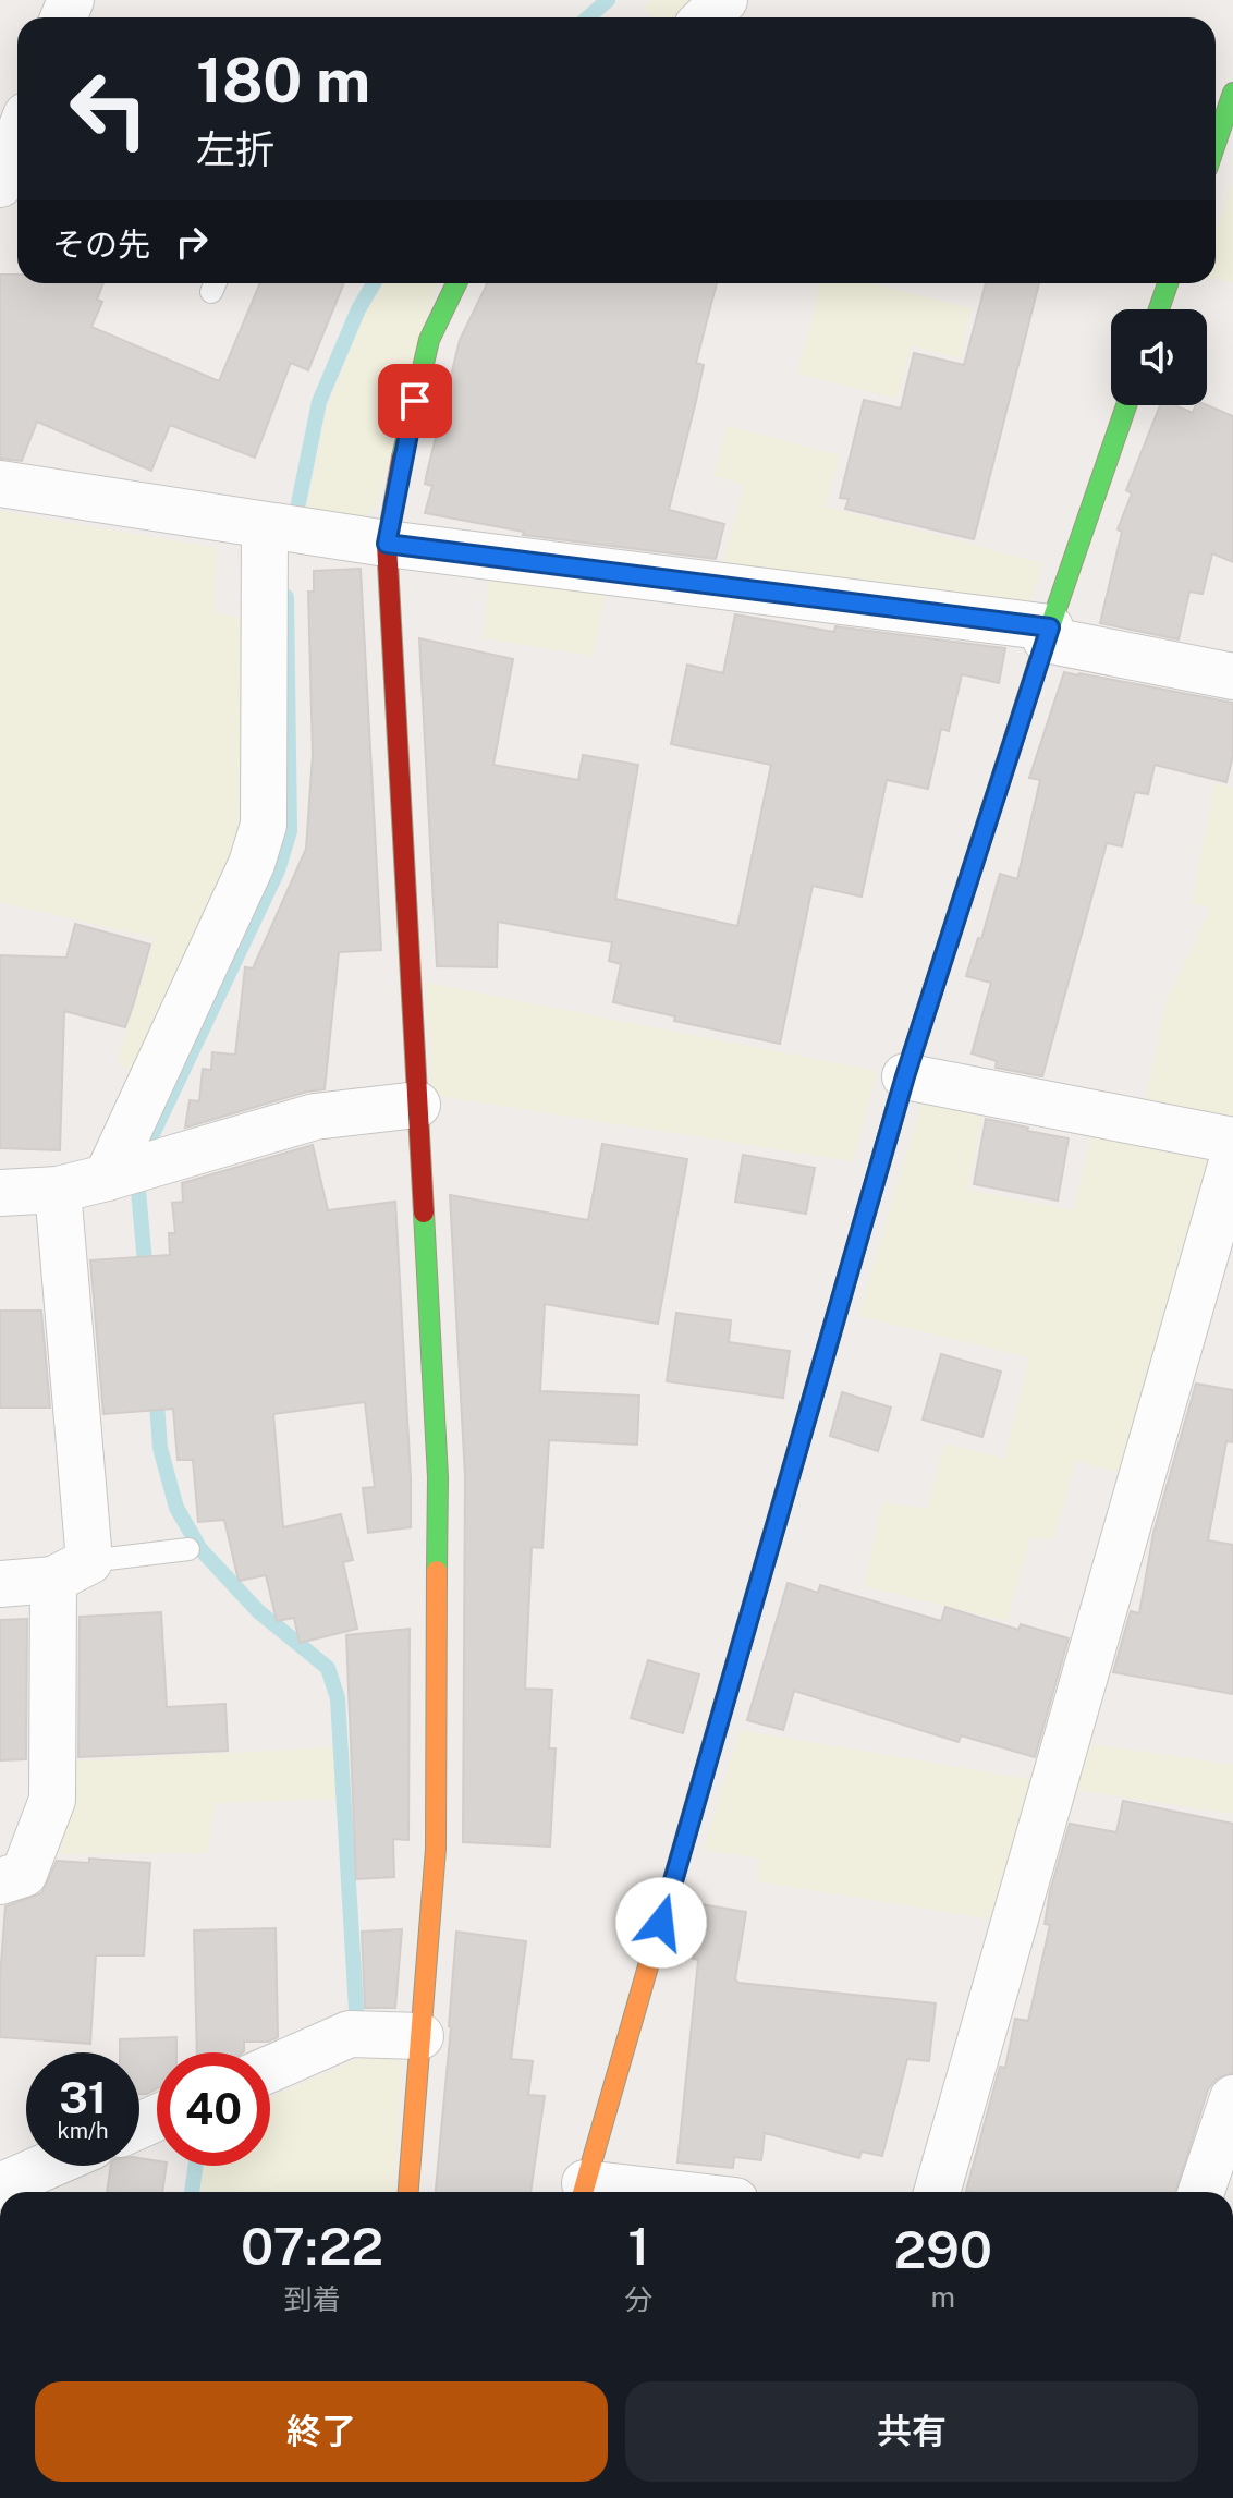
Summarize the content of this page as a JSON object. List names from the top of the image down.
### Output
{
  "page": {
    "turn": ["180 m", "左折"],
    "then": "その先",
    "speed": "31 km/h",
    "limit": "40",
    "eta": [
      "07:22",
      "到着",
      "1",
      "分",
      "290",
      "m"
    ],
    "buttons": ["終了", "共有"]
  }
}
